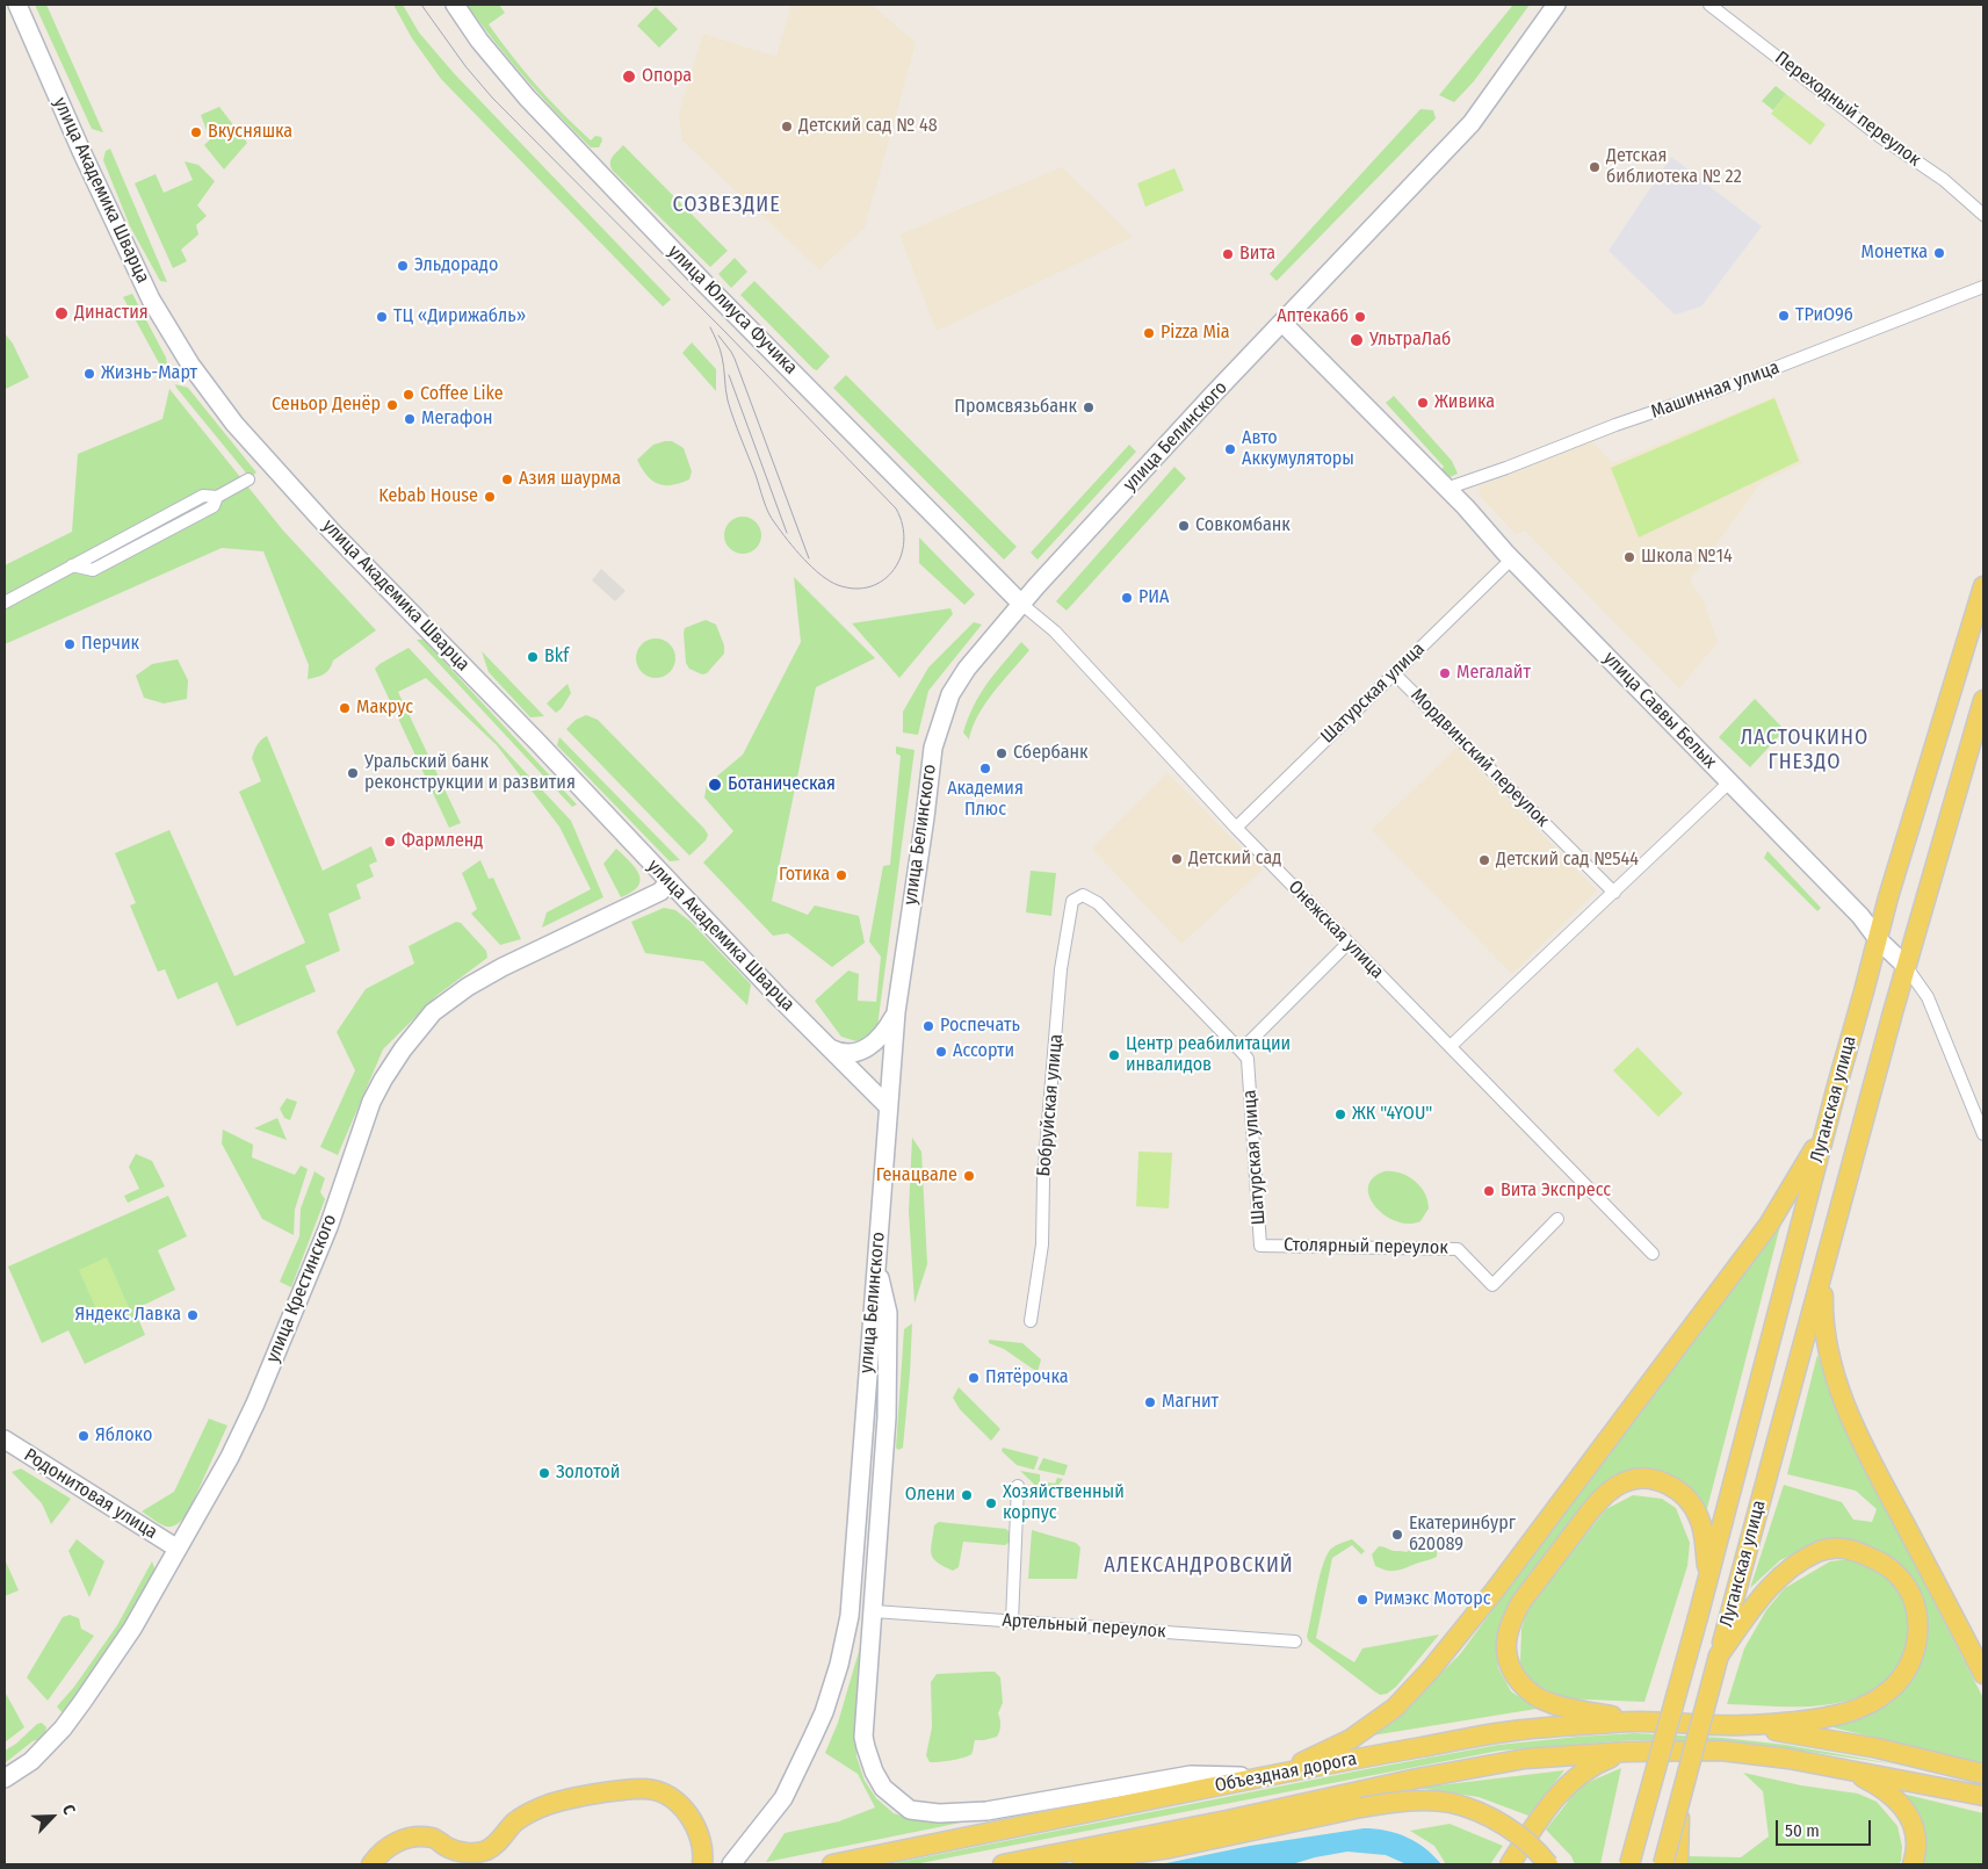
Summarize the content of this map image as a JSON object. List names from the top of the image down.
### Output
{
  "streets": {
    "main road": ["Луганская улица", "Объездная дорога"],
    "street": [
      "Переходный переулок",
      "улица Академика Шварца",
      "улица Юлиуса Фучика",
      "Машинная улица",
      "улица Белинского",
      "Шатурская улица",
      "улица Саввы Белых",
      "Мордвинский переулок",
      "Онежская улица",
      "Бобруйская улица",
      "Столярный переулок",
      "улица Крестинского",
      "Родонитовая улица",
      "Артельный переулок"
    ]
  },
  "crossings": [
    ["улица Академика Шварца", "улица Белинского"],
    ["улица Академика Шварца", "улица Крестинского"],
    ["улица Юлиуса Фучика", "улица Белинского"],
    ["улица Юлиуса Фучика", "Онежская улица"],
    ["Машинная улица", "улица Саввы Белых"],
    ["улица Белинского", "улица Саввы Белых"],
    ["улица Белинского", "Онежская улица"],
    ["Шатурская улица", "улица Саввы Белых"],
    ["Шатурская улица", "Мордвинский переулок"],
    ["Шатурская улица", "Онежская улица"],
    ["Шатурская улица", "Бобруйская улица"],
    ["Шатурская улица", "Столярный переулок"],
    ["улица Саввы Белых", "Луганская улица"],
    ["улица Крестинского", "Родонитовая улица"]
  ],
  "districts": ["СОЗВЕЗДИЕ", "ЛАСТОЧКИНО ГНЕЗДО", "АЛЕКСАНДРОВСКИЙ"],
  "places": [
    "Опора",
    "Детский сад № 48",
    "Вкусняшка",
    "Детская библиотека № 22",
    "Монетка",
    "Вита",
    "Эльдорадо",
    "Династия",
    "ТРиО96",
    "ТЦ «Дирижабль»",
    "Аптека66",
    "Pizza Mia",
    "УльтраЛаб",
    "Жизнь-Март",
    "Coffee Like",
    "Живика",
    "Сеньор Денёр",
    "Промсвязьбанк",
    "Мегафон",
    "Авто Аккумуляторы",
    "Азия шаурма",
    "Kebab House",
    "Совкомбанк",
    "Школа №14",
    "РИА",
    "Перчик",
    "Bkf",
    "Мегалайт",
    "Макрус",
    "Сбербанк",
    "Академия Плюс",
    "Уральский банк реконструкции и развития",
    "Ботаническая",
    "Фармленд",
    "Детский сад",
    "Детский сад №544",
    "Готика",
    "Роспечать",
    "Ассорти",
    "Центр реабилитации инвалидов",
    "ЖК \"4YOU\"",
    "Генацвале",
    "Вита Экспресс",
    "Яндекс Лавка",
    "Пятёрочка",
    "Магнит",
    "Яблоко",
    "Золотой",
    "Олени",
    "Хозяйственный корпус",
    "Екатеринбург 620089",
    "Римэкс Моторс"
  ],
  "scale_bar": "50 m",
  "north": "top right"
}
